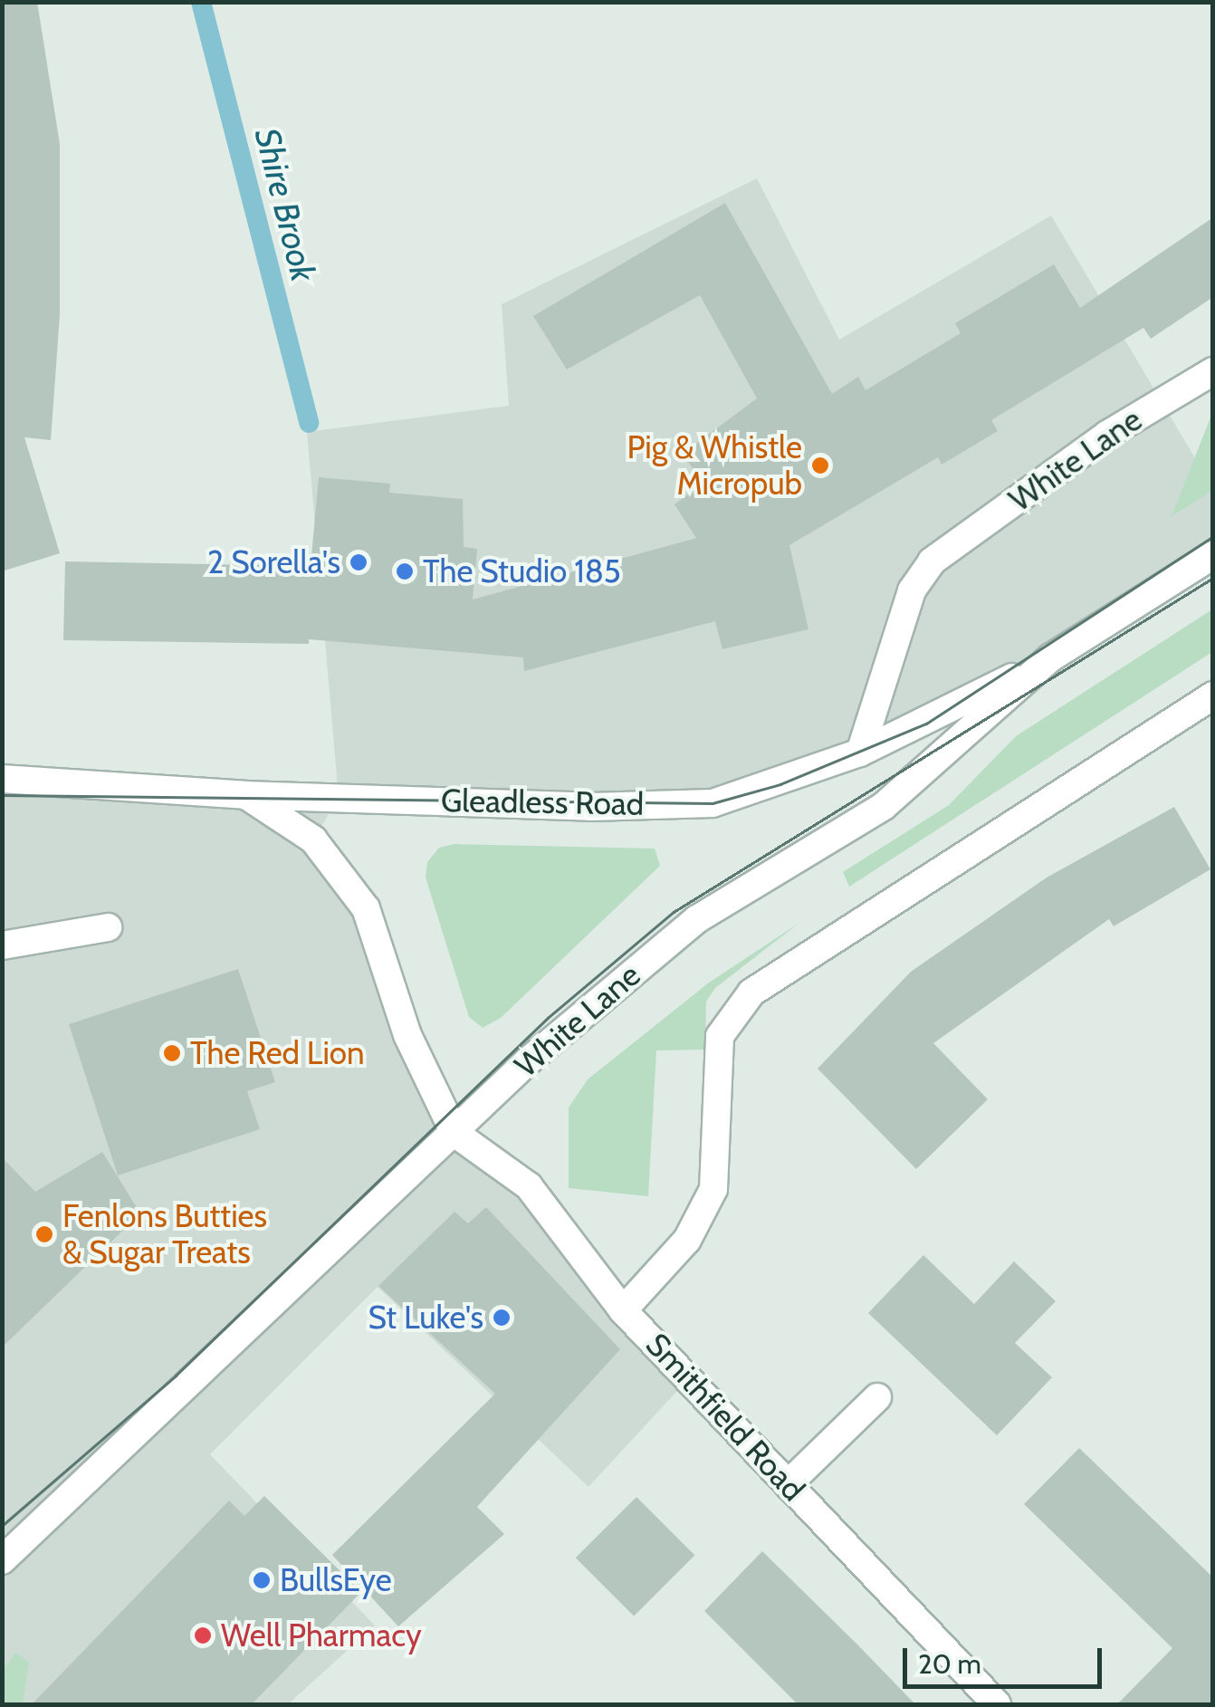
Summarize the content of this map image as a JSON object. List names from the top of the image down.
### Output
{
  "streets": {
    "main road": ["White Lane", "Gleadless Road", "Smithfield Road"]
  },
  "crossings": [
    ["White Lane", "Gleadless Road"],
    ["White Lane", "Smithfield Road"]
  ],
  "water": ["Shire Brook"],
  "places": [
    "Pig & Whistle Micropub",
    "2 Sorella's",
    "The Studio 185",
    "The Red Lion",
    "Fenlons Butties & Sugar Treats",
    "St Luke's",
    "BullsEye",
    "Well Pharmacy"
  ],
  "scale_bar": "20 m"
}
